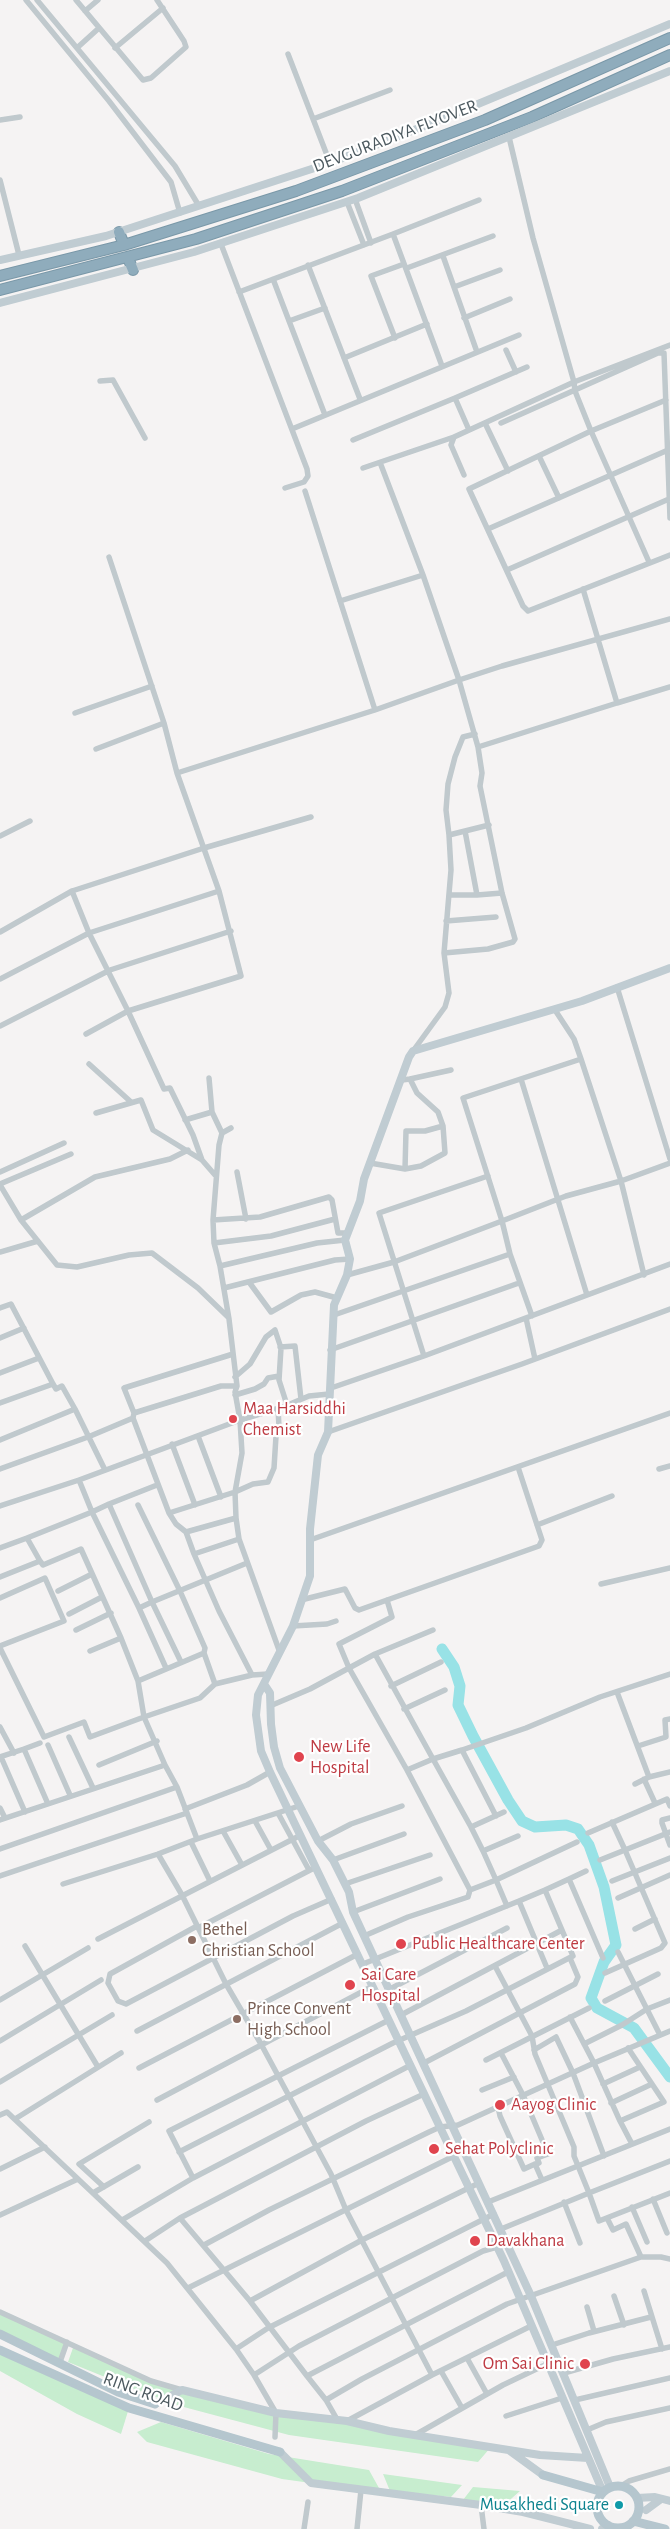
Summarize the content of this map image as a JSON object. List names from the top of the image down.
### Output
{
  "streets": {
    "highway": ["DEVGURADIYA FLYOVER"],
    "main road": ["RING ROAD"]
  },
  "places": [
    "Maa Harsiddhi Chemist",
    "New Life Hospital",
    "Bethel Christian School",
    "Public Healthcare Center",
    "Sai Care Hospital",
    "Prince Convent High School",
    "Aayog Clinic",
    "Sehat Polyclinic",
    "Davakhana",
    "Om Sai Clinic",
    "Musakhedi Square"
  ]
}
